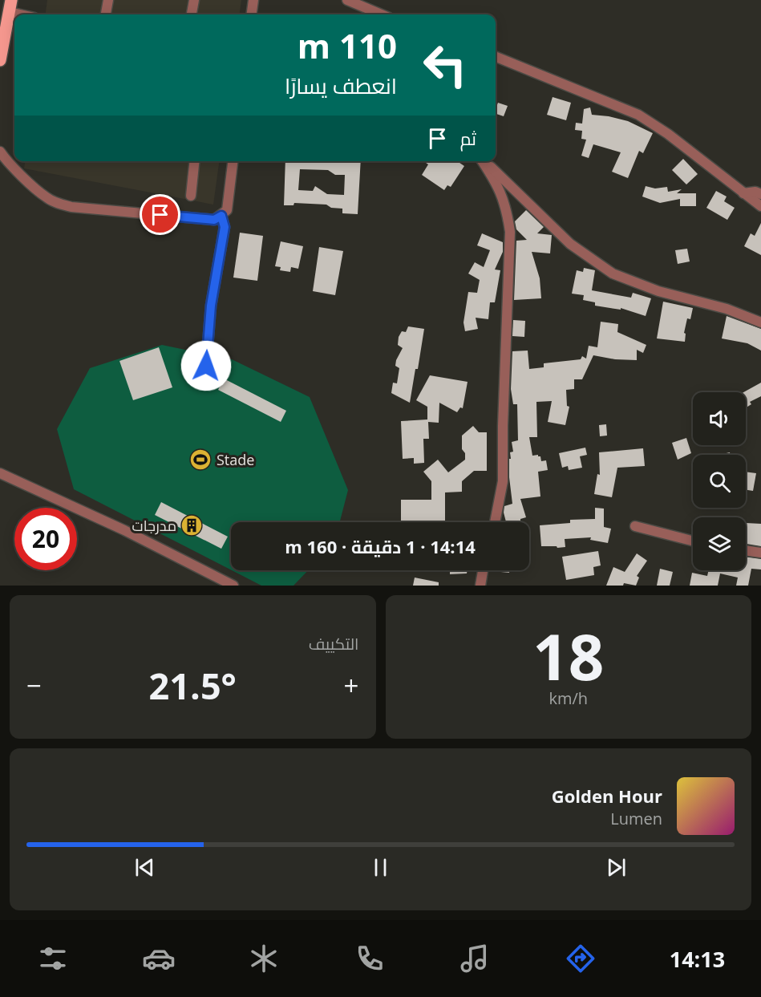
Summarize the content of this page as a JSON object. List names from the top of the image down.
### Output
{
  "places": {
    "sports": ["Stade"],
    "building": ["مدرجات"]
  },
  "page": {
    "turn": ["110 m", "انعطف يسارًا"],
    "then": "ثم",
    "limit": "20",
    "trip": "14:14 · 1 دقيقة · 160 m",
    "tile": [
      ["18", "km/h"],
      "التكييف"
    ],
    "heat": ["−", "21.5°", "+"],
    "song": ["Golden Hour", "Lumen"],
    "tabs": "14:13"
  }
}
